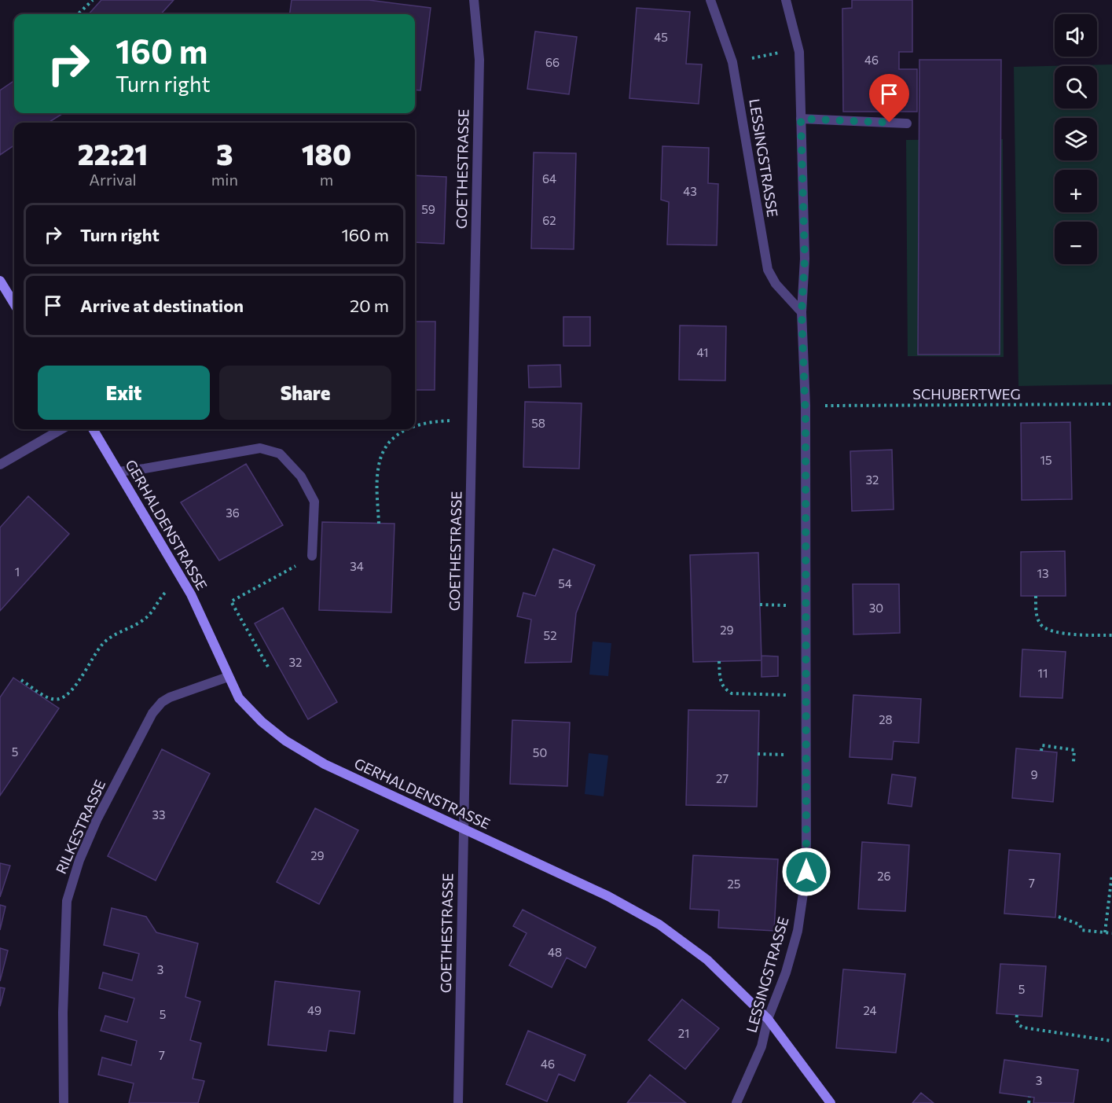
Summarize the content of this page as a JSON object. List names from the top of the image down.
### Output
{
  "streets": {
    "street": [
      "LESSINGSTRASSE",
      "GOETHESTRASSE",
      "GERHALDENSTRASSE",
      "RILKESTRASSE"
    ],
    "path": ["SCHUBERTWEG"]
  },
  "crossings": [
    ["LESSINGSTRASSE", "GERHALDENSTRASSE"],
    ["GOETHESTRASSE", "GERHALDENSTRASSE"],
    ["GERHALDENSTRASSE", "RILKESTRASSE"]
  ],
  "house_numbers": [
    "45",
    "46",
    "66",
    "64",
    "43",
    "59",
    "62",
    "41",
    "58",
    "15",
    "32",
    "36",
    "34",
    "1",
    "13",
    "54",
    "30",
    "29",
    "52",
    "32",
    "11",
    "28",
    "5",
    "50",
    "9",
    "27",
    "33",
    "29",
    "26",
    "7",
    "25",
    "48",
    "3",
    "5",
    "49",
    "24",
    "5",
    "21",
    "7",
    "46",
    "3"
  ],
  "page": {
    "map_buttons": ["+", "−"],
    "turn": ["160 m", "Turn right"],
    "eta": [
      "22:21",
      "Arrival",
      "3",
      "min",
      "180",
      "m"
    ],
    "list": [
      {
        "name": "Turn right",
        "value": "160 m"
      },
      {
        "name": "Arrive at destination",
        "value": "20 m"
      }
    ],
    "buttons": ["Exit", "Share"]
  }
}
